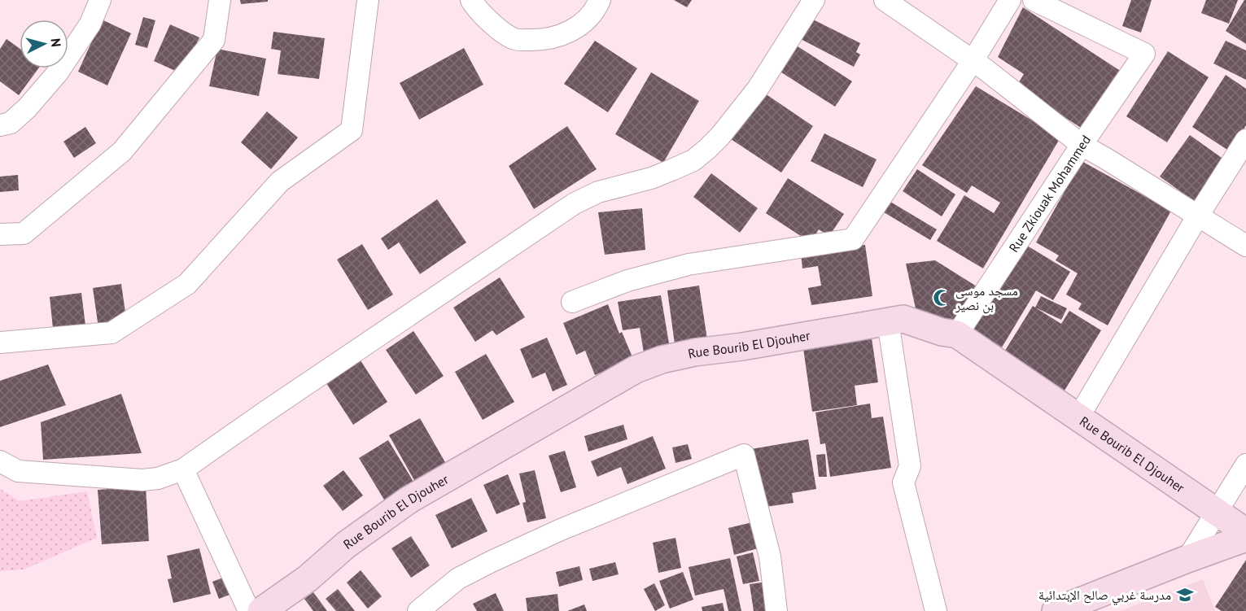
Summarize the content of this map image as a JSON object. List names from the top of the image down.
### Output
{
  "streets": {
    "main road": ["Rue Bourib El Djouher"],
    "street": ["Rue Zkiouak Mohammed"]
  },
  "crossings": [
    ["Rue Zkiouak Mohammed", "Rue Bourib El Djouher"]
  ],
  "places": {
    "mosque": ["مسجد موسى بن نصير"],
    "school or university": ["مدرسة غربي صالح الإبتدائية"]
  },
  "north": "right"
}
